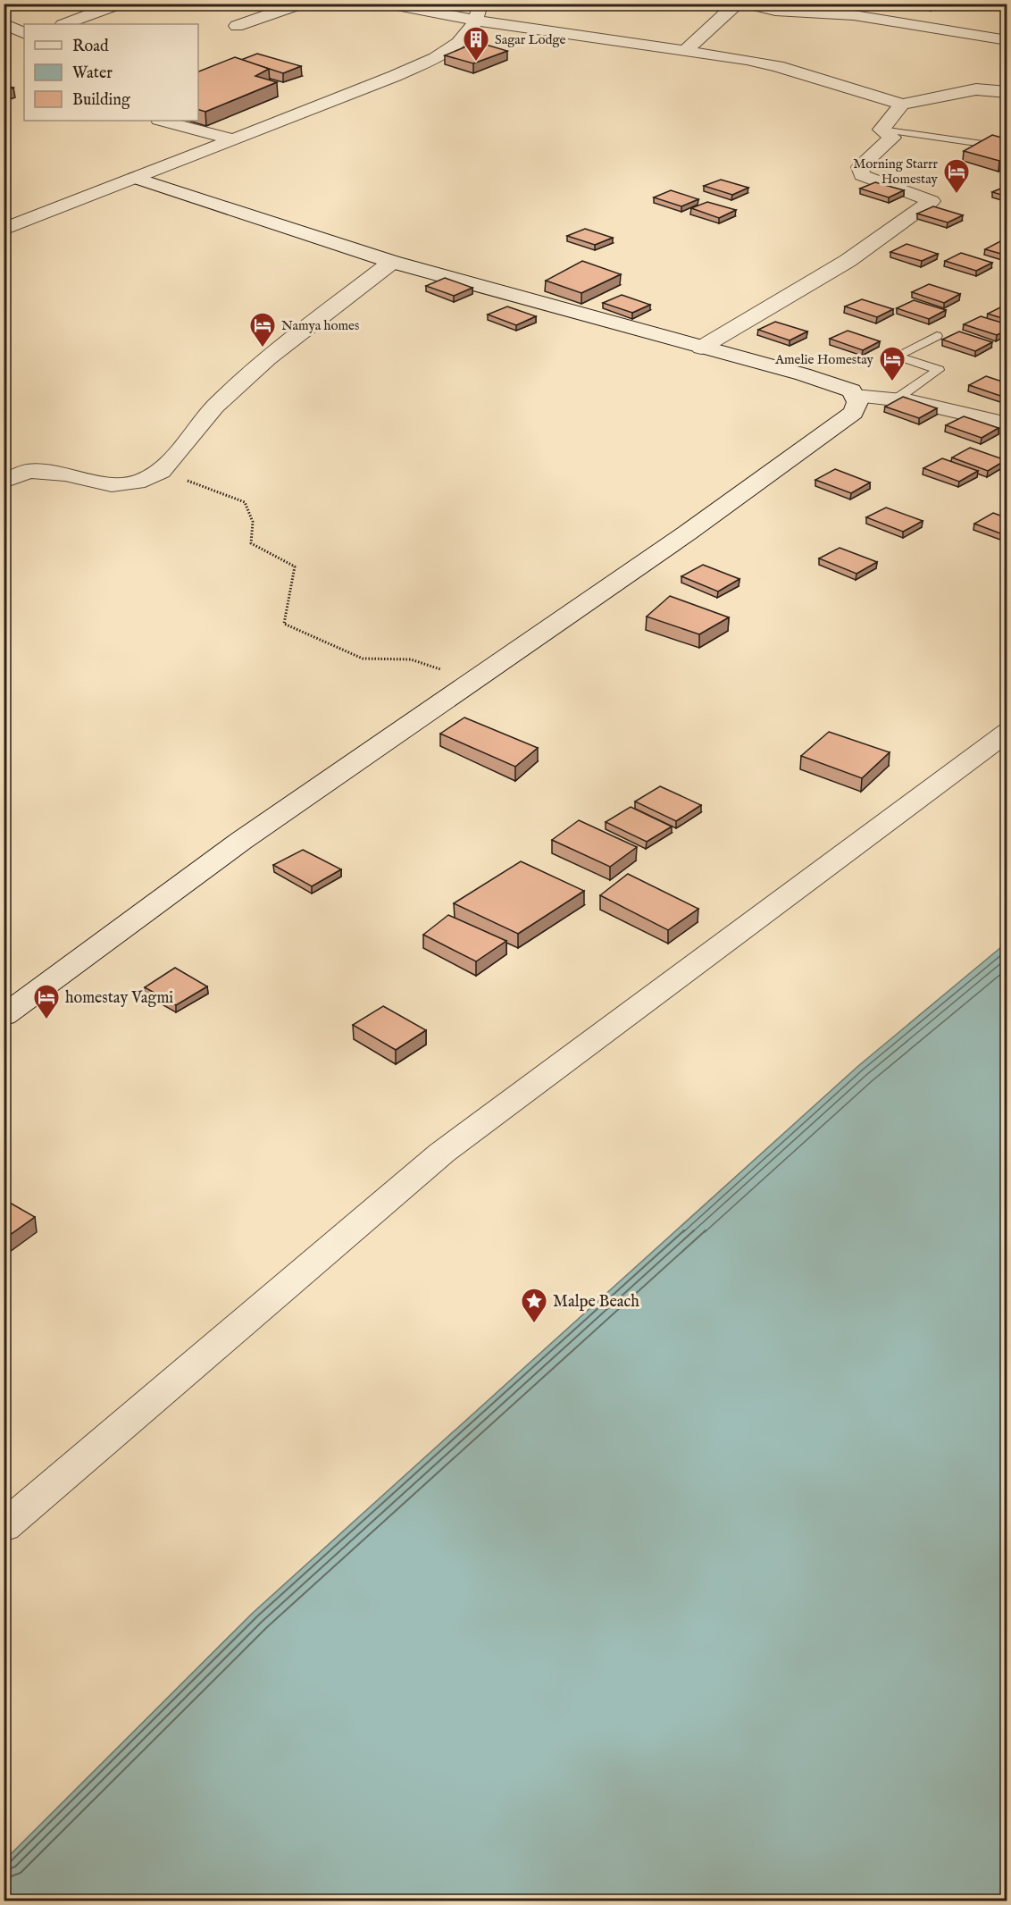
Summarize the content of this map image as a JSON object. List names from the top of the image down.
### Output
{
  "places": {
    "building": ["Sagar Lodge"],
    "hotel": [
      "Morning Starrr Homestay",
      "Namya homes",
      "Amelie Homestay",
      "homestay Vagmi"
    ],
    "place": ["Malpe Beach"]
  },
  "legend": ["Road", "Water", "Building"]
}
